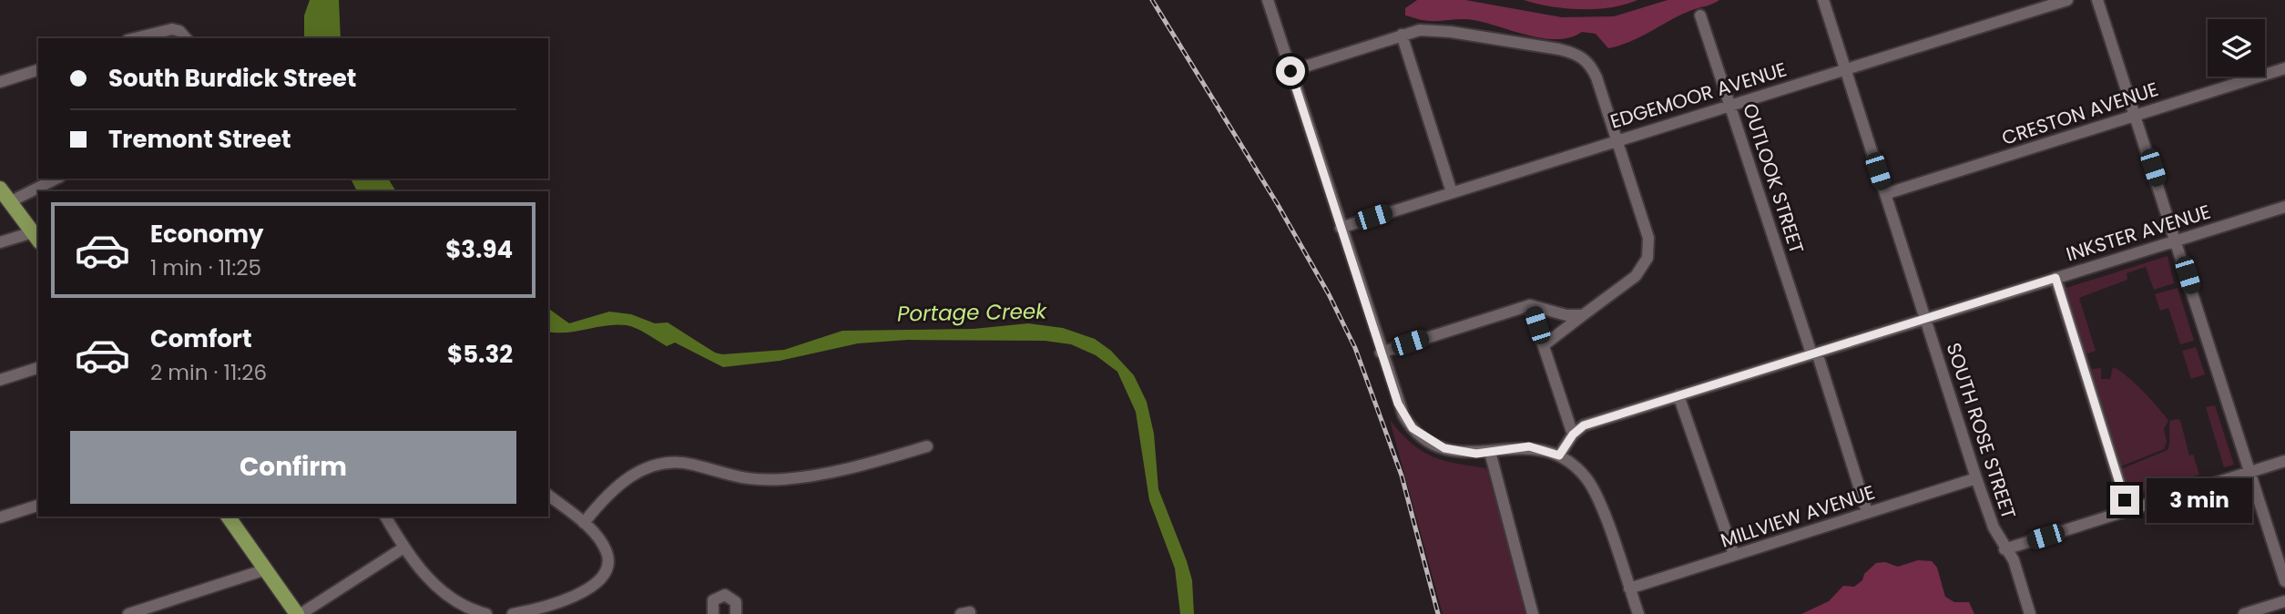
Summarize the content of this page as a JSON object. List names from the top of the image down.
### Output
{
  "streets": {
    "street": [
      "EDGEMOOR AVENUE",
      "CRESTON AVENUE",
      "OUTLOOK STREET",
      "INKSTER AVENUE",
      "SOUTH ROSE STREET",
      "MILLVIEW AVENUE"
    ]
  },
  "crossings": [
    ["EDGEMOOR AVENUE", "OUTLOOK STREET"],
    ["EDGEMOOR AVENUE", "SOUTH ROSE STREET"],
    ["CRESTON AVENUE", "SOUTH ROSE STREET"],
    ["OUTLOOK STREET", "INKSTER AVENUE"],
    ["OUTLOOK STREET", "MILLVIEW AVENUE"],
    ["INKSTER AVENUE", "SOUTH ROSE STREET"],
    ["SOUTH ROSE STREET", "MILLVIEW AVENUE"]
  ],
  "water": ["Portage Creek"],
  "page": {
    "banner": ["South Burdick Street", "Tremont Street"],
    "list": [
      {
        "name": "Economy",
        "note": "1 min · 11:25",
        "value": "$3.94"
      },
      {
        "name": "Comfort",
        "note": "2 min · 11:26",
        "value": "$5.32"
      }
    ],
    "buttons": "Confirm",
    "bubble": "3 min"
  }
}
